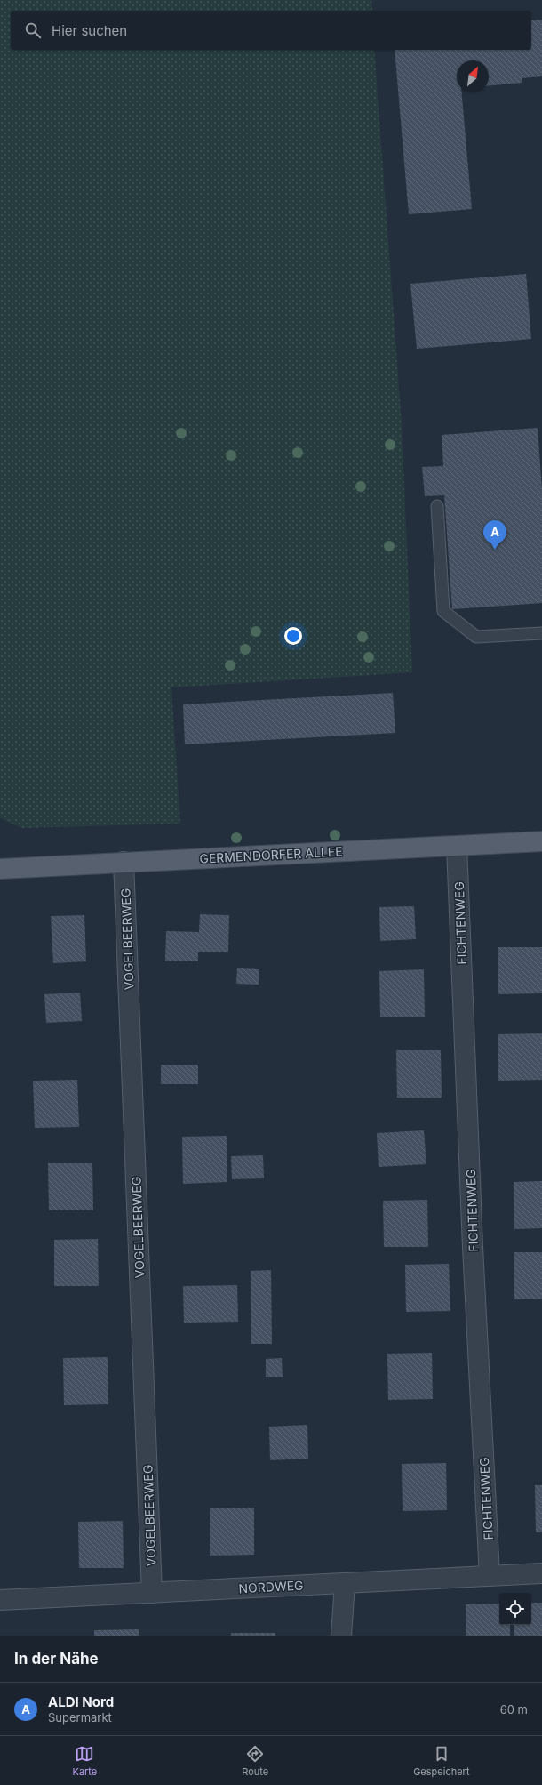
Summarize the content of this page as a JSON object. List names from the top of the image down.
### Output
{
  "streets": {
    "main road": ["GERMENDORFER ALLEE"],
    "street": ["FICHTENWEG", "VOGELBEERWEG", "NORDWEG"]
  },
  "crossings": [
    ["GERMENDORFER ALLEE", "FICHTENWEG"],
    ["GERMENDORFER ALLEE", "VOGELBEERWEG"],
    ["FICHTENWEG", "NORDWEG"],
    ["VOGELBEERWEG", "NORDWEG"]
  ],
  "north": "top right",
  "page": {
    "search": "Hier suchen",
    "pins": "A",
    "heading": "In der Nähe",
    "list": [
      {
        "mark": "A",
        "name": "ALDI Nord",
        "note": "Supermarkt",
        "value": "60 m"
      }
    ],
    "nav": ["Karte", "Route", "Gespeichert"]
  }
}
